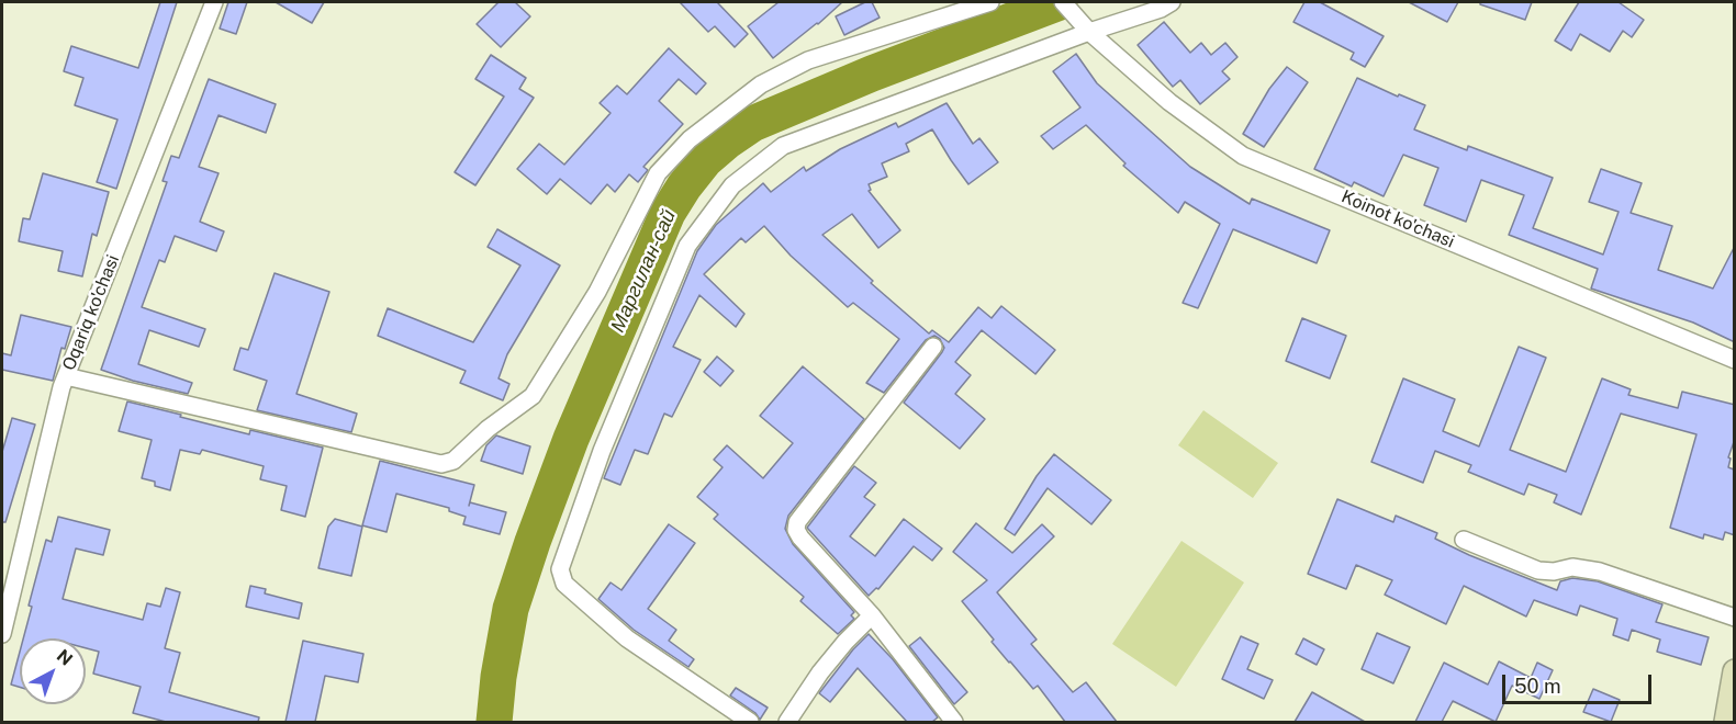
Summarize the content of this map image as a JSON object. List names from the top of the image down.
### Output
{
  "streets": {
    "street": ["Koinot ko'chasi", "Oqariq ko'chasi"]
  },
  "water": ["Маргилан-сай"],
  "scale_bar": "50 m",
  "north": "top right"
}
